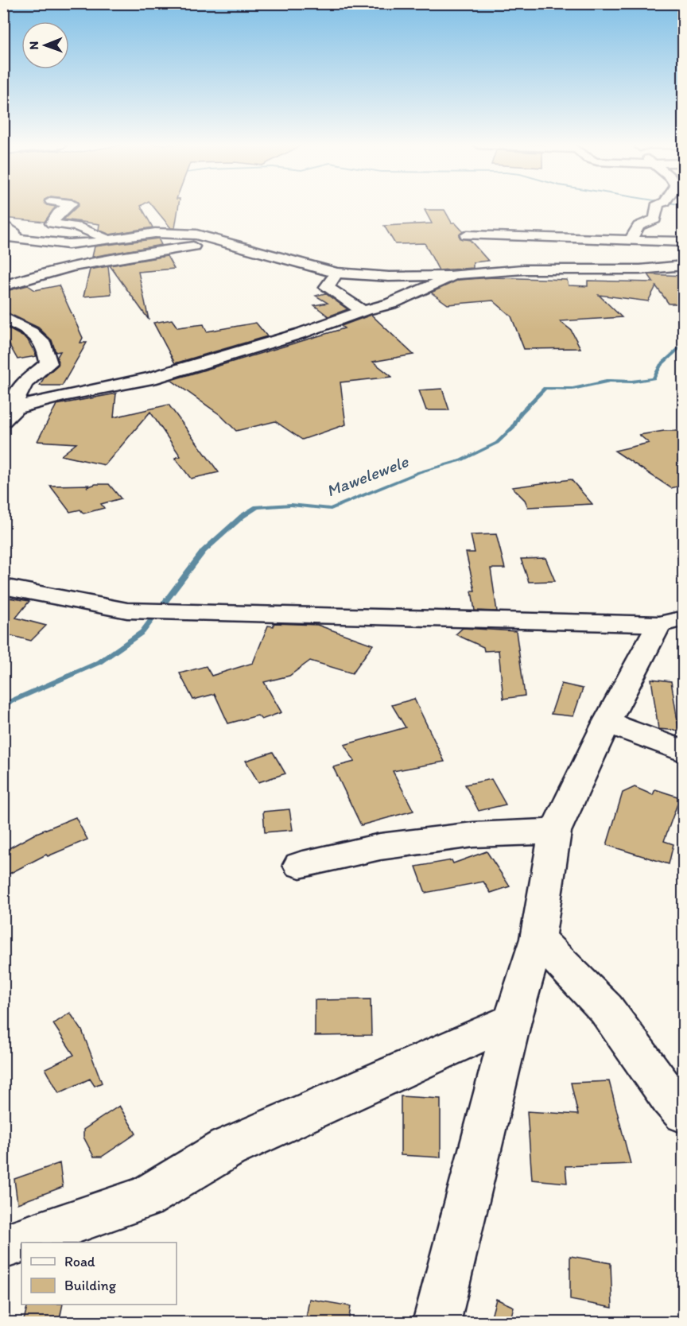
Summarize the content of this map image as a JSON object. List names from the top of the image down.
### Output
{
  "water": ["Mawelewele"],
  "legend": ["Road", "Building"],
  "north": "left"
}
